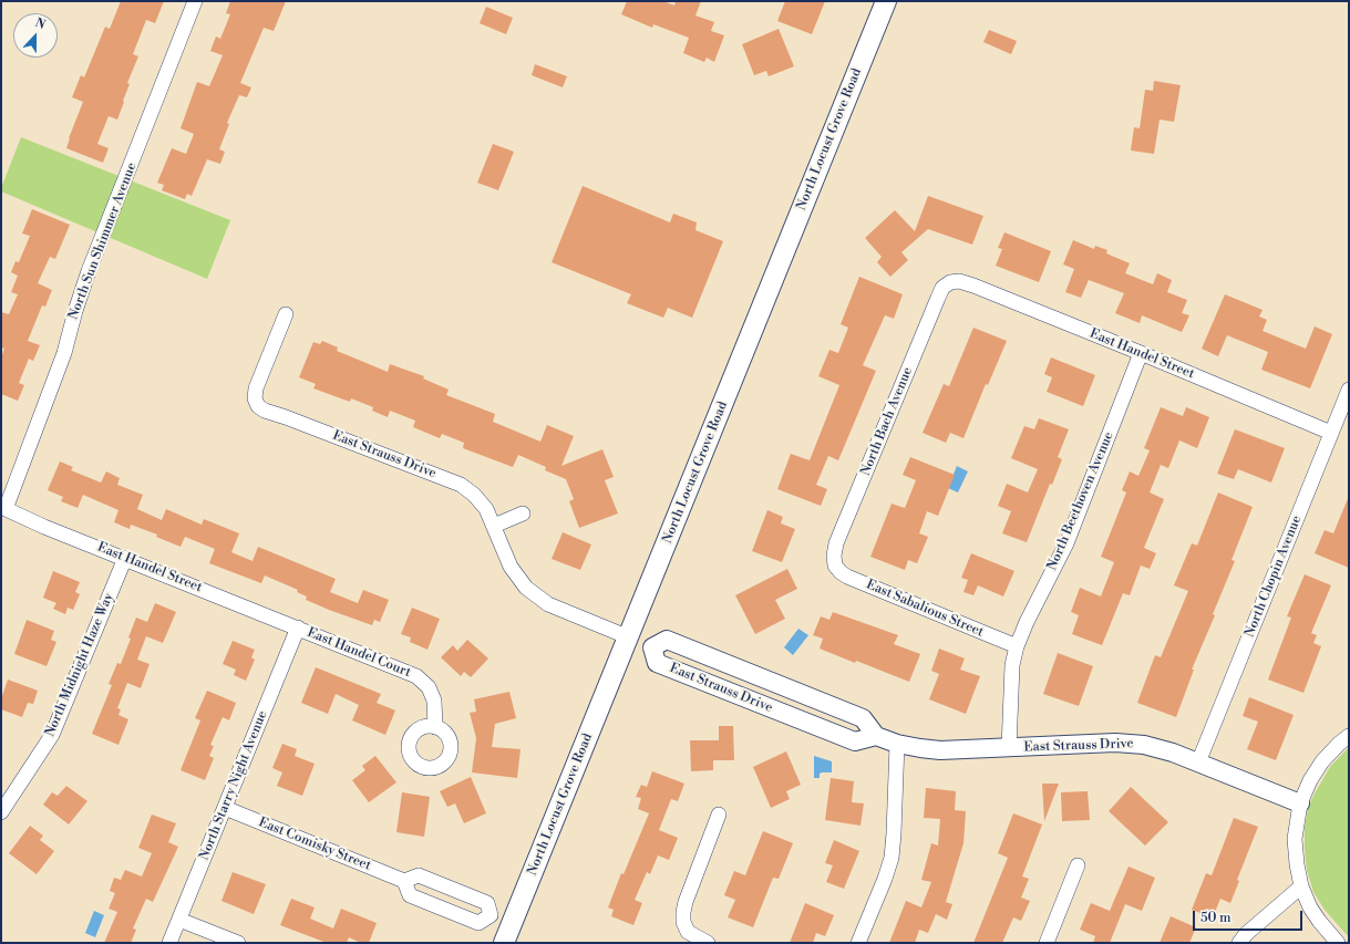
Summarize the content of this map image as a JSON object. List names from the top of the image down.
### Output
{
  "streets": {
    "main road": ["North Locust Grove Road"],
    "street": [
      "North Sun Shimmer Avenue",
      "East Handel Street",
      "North Bach Avenue",
      "East Strauss Drive",
      "North Beethoven Avenue",
      "North Chopin Avenue",
      "East Sabalious Street",
      "East Handel Court",
      "North Midnight Haze Way",
      "North Starry Night Avenue",
      "East Comisky Street"
    ]
  },
  "crossings": [
    ["North Locust Grove Road", "East Strauss Drive"],
    ["North Sun Shimmer Avenue", "East Handel Street"],
    ["East Handel Street", "North Bach Avenue"],
    ["East Handel Street", "North Beethoven Avenue"],
    ["East Handel Street", "North Chopin Avenue"],
    ["East Handel Street", "East Handel Court"],
    ["East Handel Street", "North Midnight Haze Way"],
    ["East Handel Street", "North Starry Night Avenue"],
    ["North Bach Avenue", "East Sabalious Street"],
    ["East Strauss Drive", "North Beethoven Avenue"],
    ["East Strauss Drive", "North Chopin Avenue"],
    ["North Beethoven Avenue", "East Sabalious Street"],
    ["East Handel Court", "North Starry Night Avenue"],
    ["North Starry Night Avenue", "East Comisky Street"]
  ],
  "scale_bar": "50 m",
  "north": "top"
}
